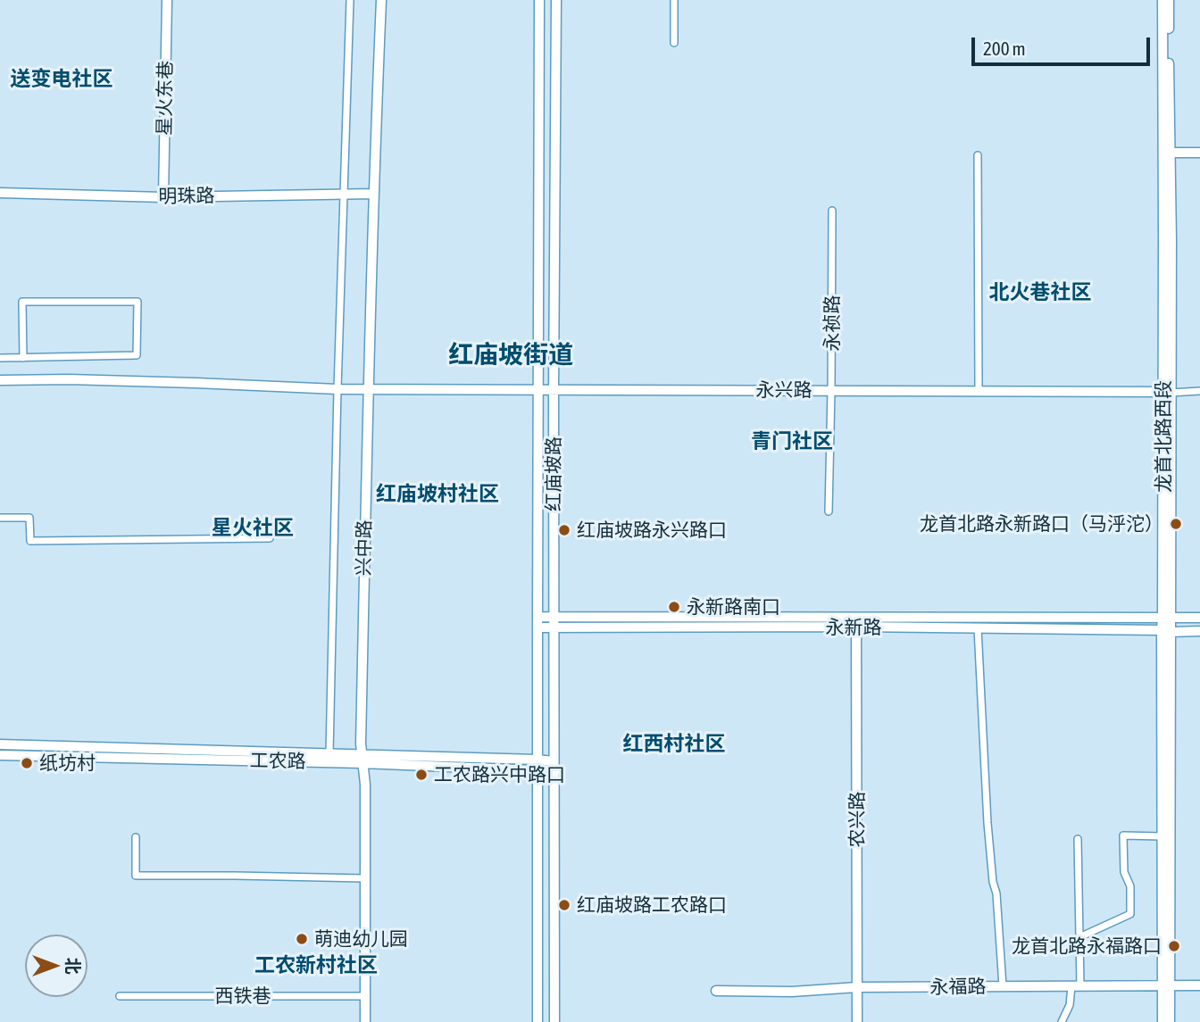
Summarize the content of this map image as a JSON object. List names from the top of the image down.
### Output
{
  "streets": {
    "street": [
      "星火东巷",
      "明珠路",
      "永祯路",
      "永兴路",
      "龙首北路西段",
      "红庙坡路",
      "兴中路",
      "永新路",
      "工农路",
      "农兴路",
      "永福路",
      "西铁巷"
    ]
  },
  "crossings": [
    ["星火东巷", "明珠路"],
    ["明珠路", "兴中路"],
    ["永祯路", "永兴路"],
    ["永兴路", "龙首北路西段"],
    ["永兴路", "红庙坡路"],
    ["永兴路", "兴中路"],
    ["龙首北路西段", "永新路"],
    ["龙首北路西段", "永福路"],
    ["红庙坡路", "永新路"],
    ["红庙坡路", "工农路"],
    ["兴中路", "工农路"],
    ["兴中路", "西铁巷"],
    ["永新路", "农兴路"],
    ["农兴路", "永福路"]
  ],
  "districts": [
    "送变电社区",
    "北火巷社区",
    "红庙坡街道",
    "青门社区",
    "红庙坡村社区",
    "星火社区",
    "红西村社区",
    "工农新村社区"
  ],
  "places": [
    "龙首北路永新路口（马泘沱）",
    "红庙坡路永兴路口",
    "永新路南口",
    "纸坊村",
    "工农路兴中路口",
    "红庙坡路工农路口",
    "萌迪幼儿园",
    "龙首北路永福路口"
  ],
  "scale_bar": "200 m",
  "north": "right"
}
